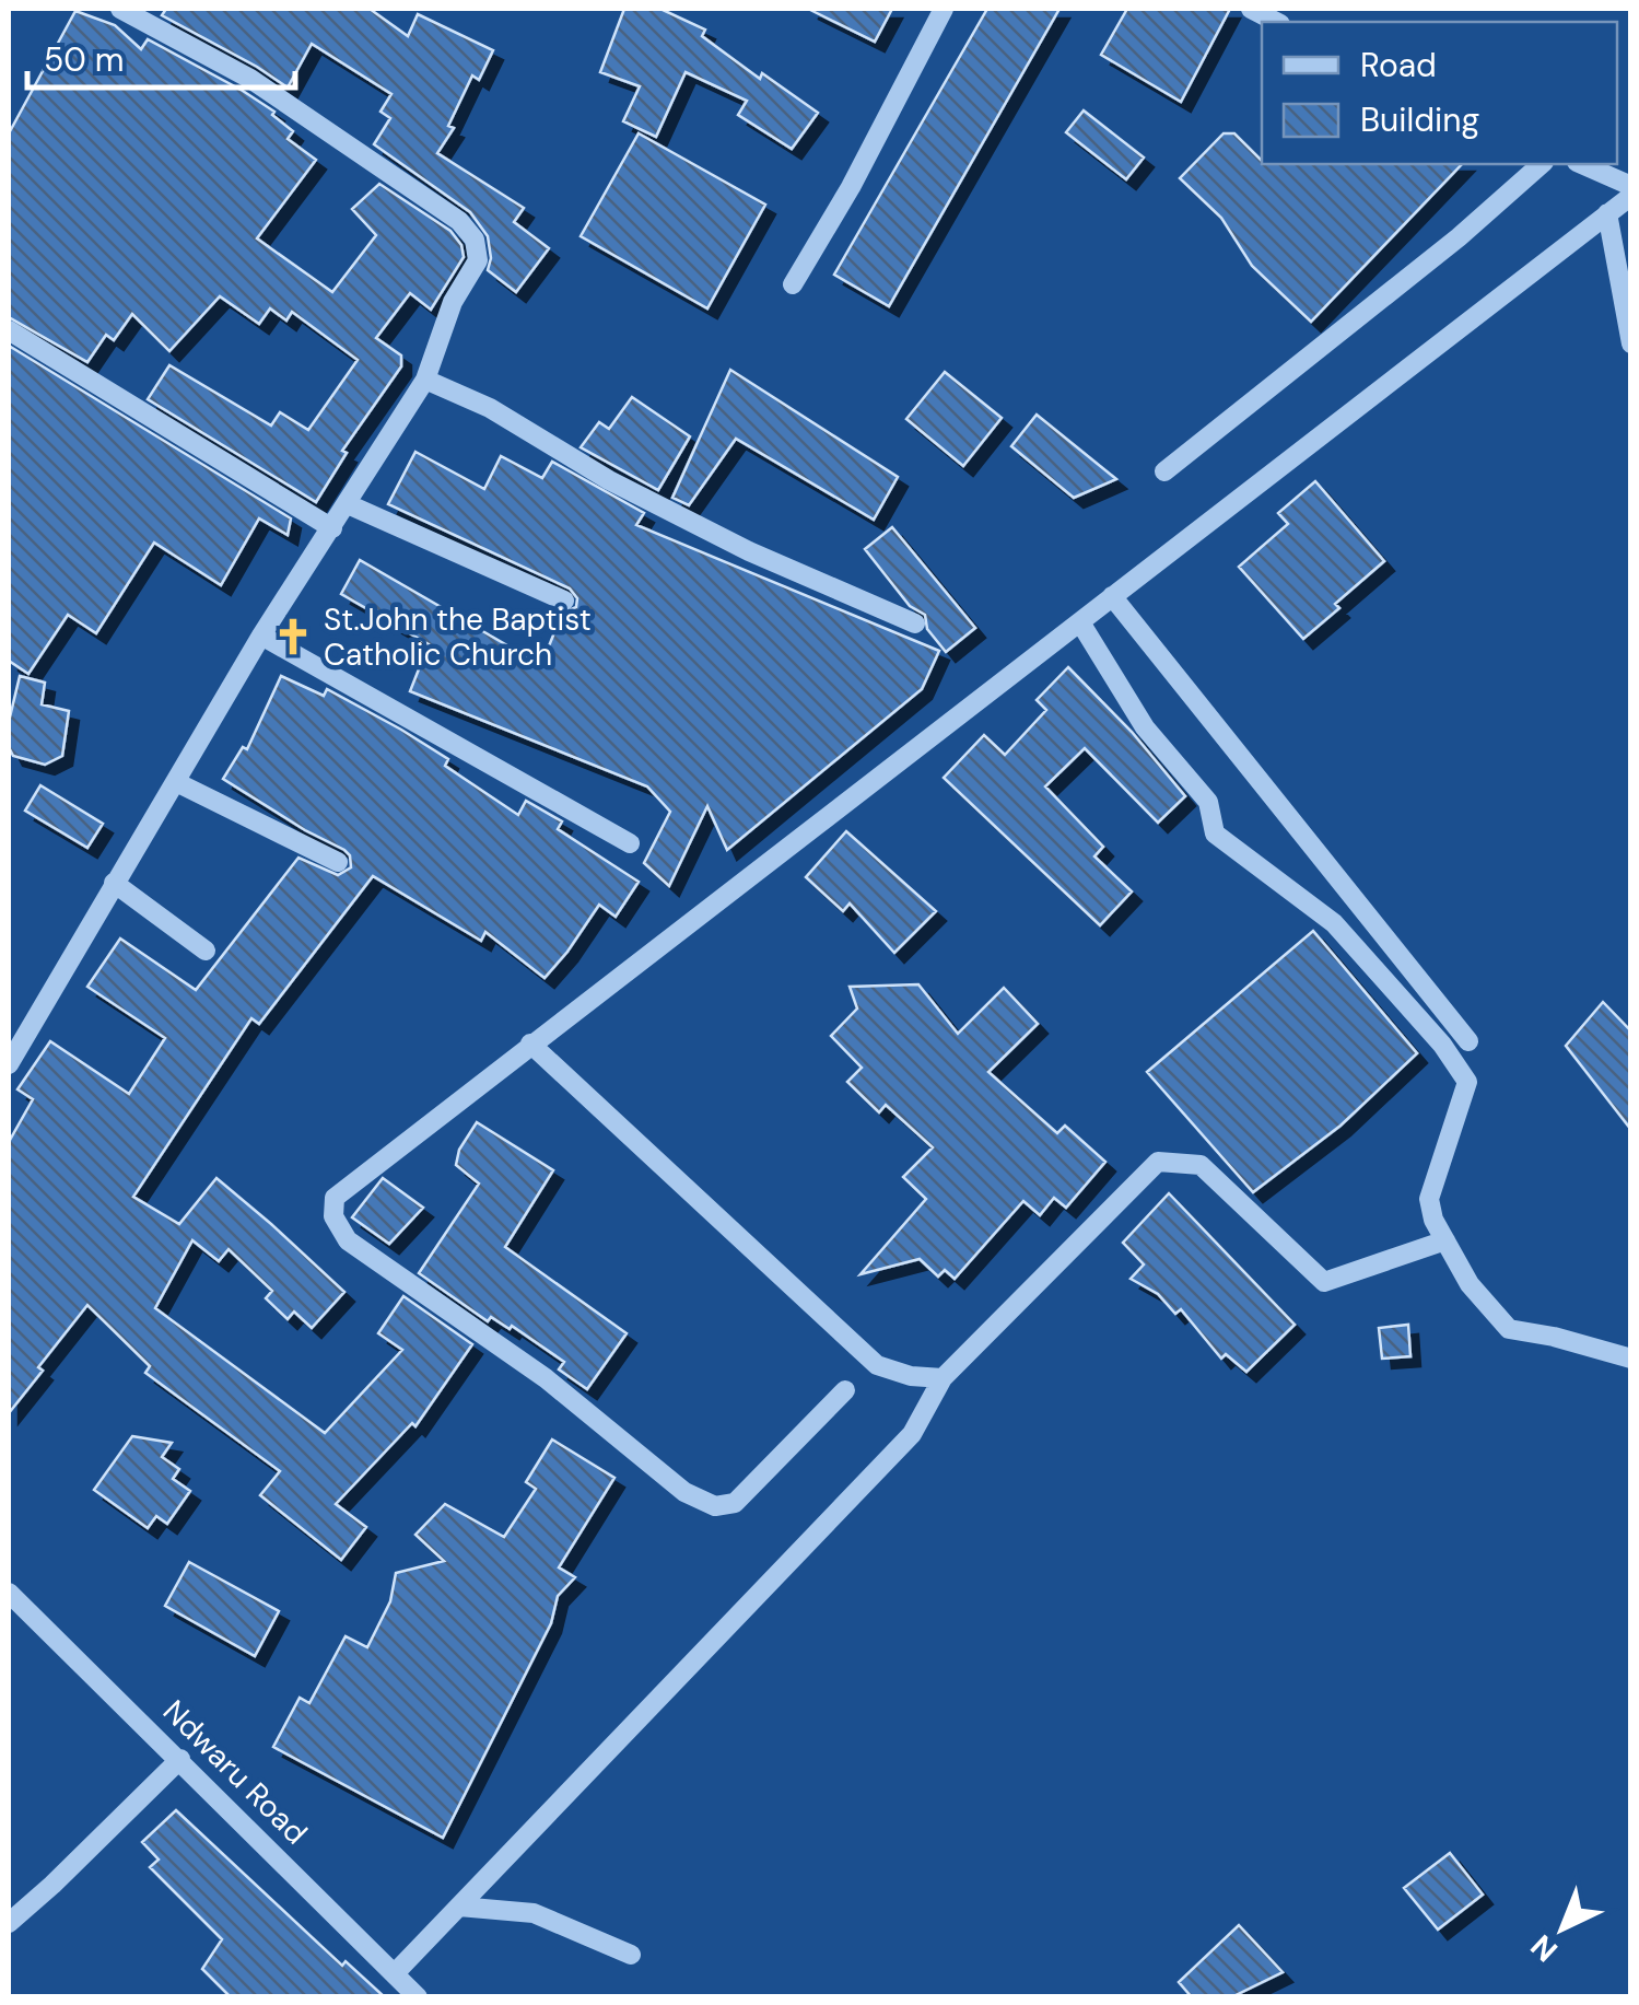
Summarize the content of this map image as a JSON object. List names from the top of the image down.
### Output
{
  "streets": {
    "street": ["Ndwaru Road"]
  },
  "places": {
    "church": ["St.John the Baptist Catholic Church"]
  },
  "legend": ["Road", "Building"],
  "scale_bar": "50 m",
  "north": "bottom left"
}
